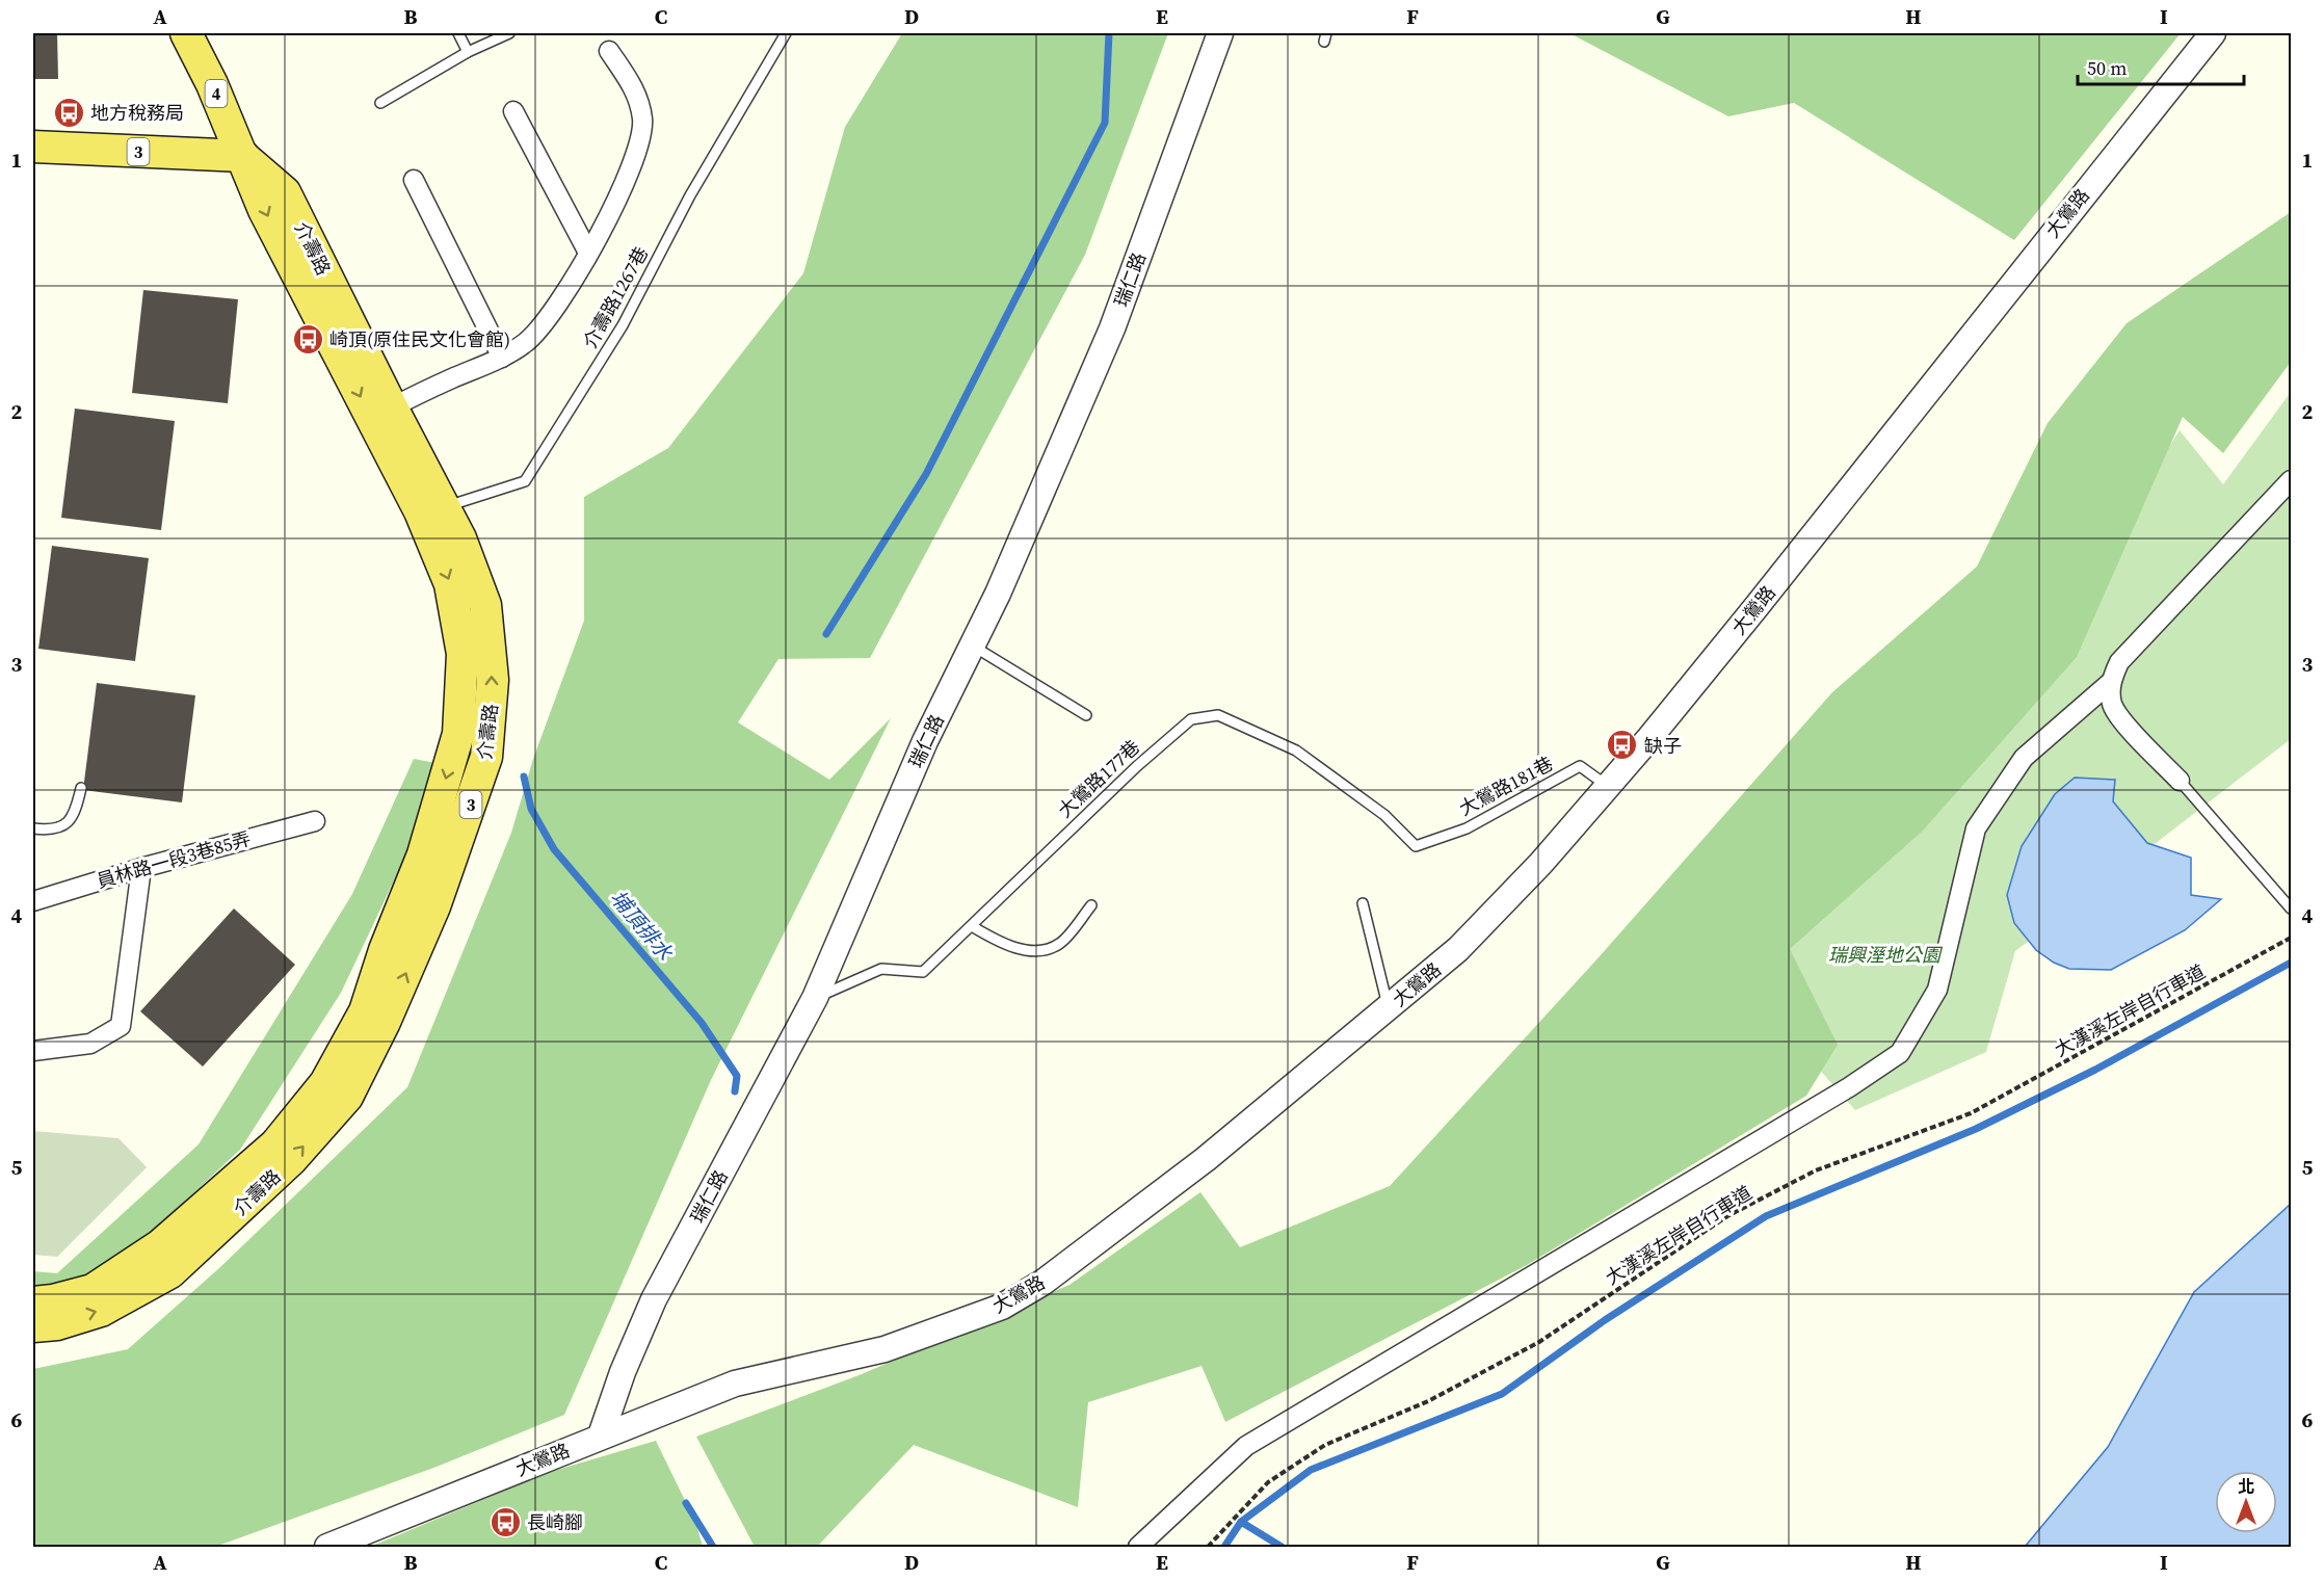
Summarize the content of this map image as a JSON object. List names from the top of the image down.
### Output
{
  "streets": {
    "main road": ["4", "3", "介壽路"],
    "street": ["大鶯路", "瑞仁路", "員林路一段3巷85弄"],
    "lane": ["介壽路1267巷", "大鶯路177巷", "大鶯路181巷"],
    "path": ["大漢溪左岸自行車道"]
  },
  "crossings": [
    ["3", "介壽路"],
    ["大鶯路", "瑞仁路"],
    ["大鶯路", "大鶯路181巷"],
    ["介壽路", "介壽路1267巷"],
    ["瑞仁路", "大鶯路177巷"],
    ["大鶯路177巷", "大鶯路181巷"]
  ],
  "water": ["埔頂排水"],
  "parks": ["瑞興溼地公園"],
  "places": {
    "bus stop": [
      "地方稅務局",
      "崎頂(原住民文化會館)",
      "缺子",
      "長崎腳"
    ]
  },
  "scale_bar": "50 m",
  "north": "top",
  "grid": {
    "columns": [
      "A",
      "B",
      "C",
      "D",
      "E",
      "F",
      "G",
      "H",
      "I"
    ],
    "rows": [
      "1",
      "2",
      "3",
      "4",
      "5",
      "6"
    ]
  }
}
